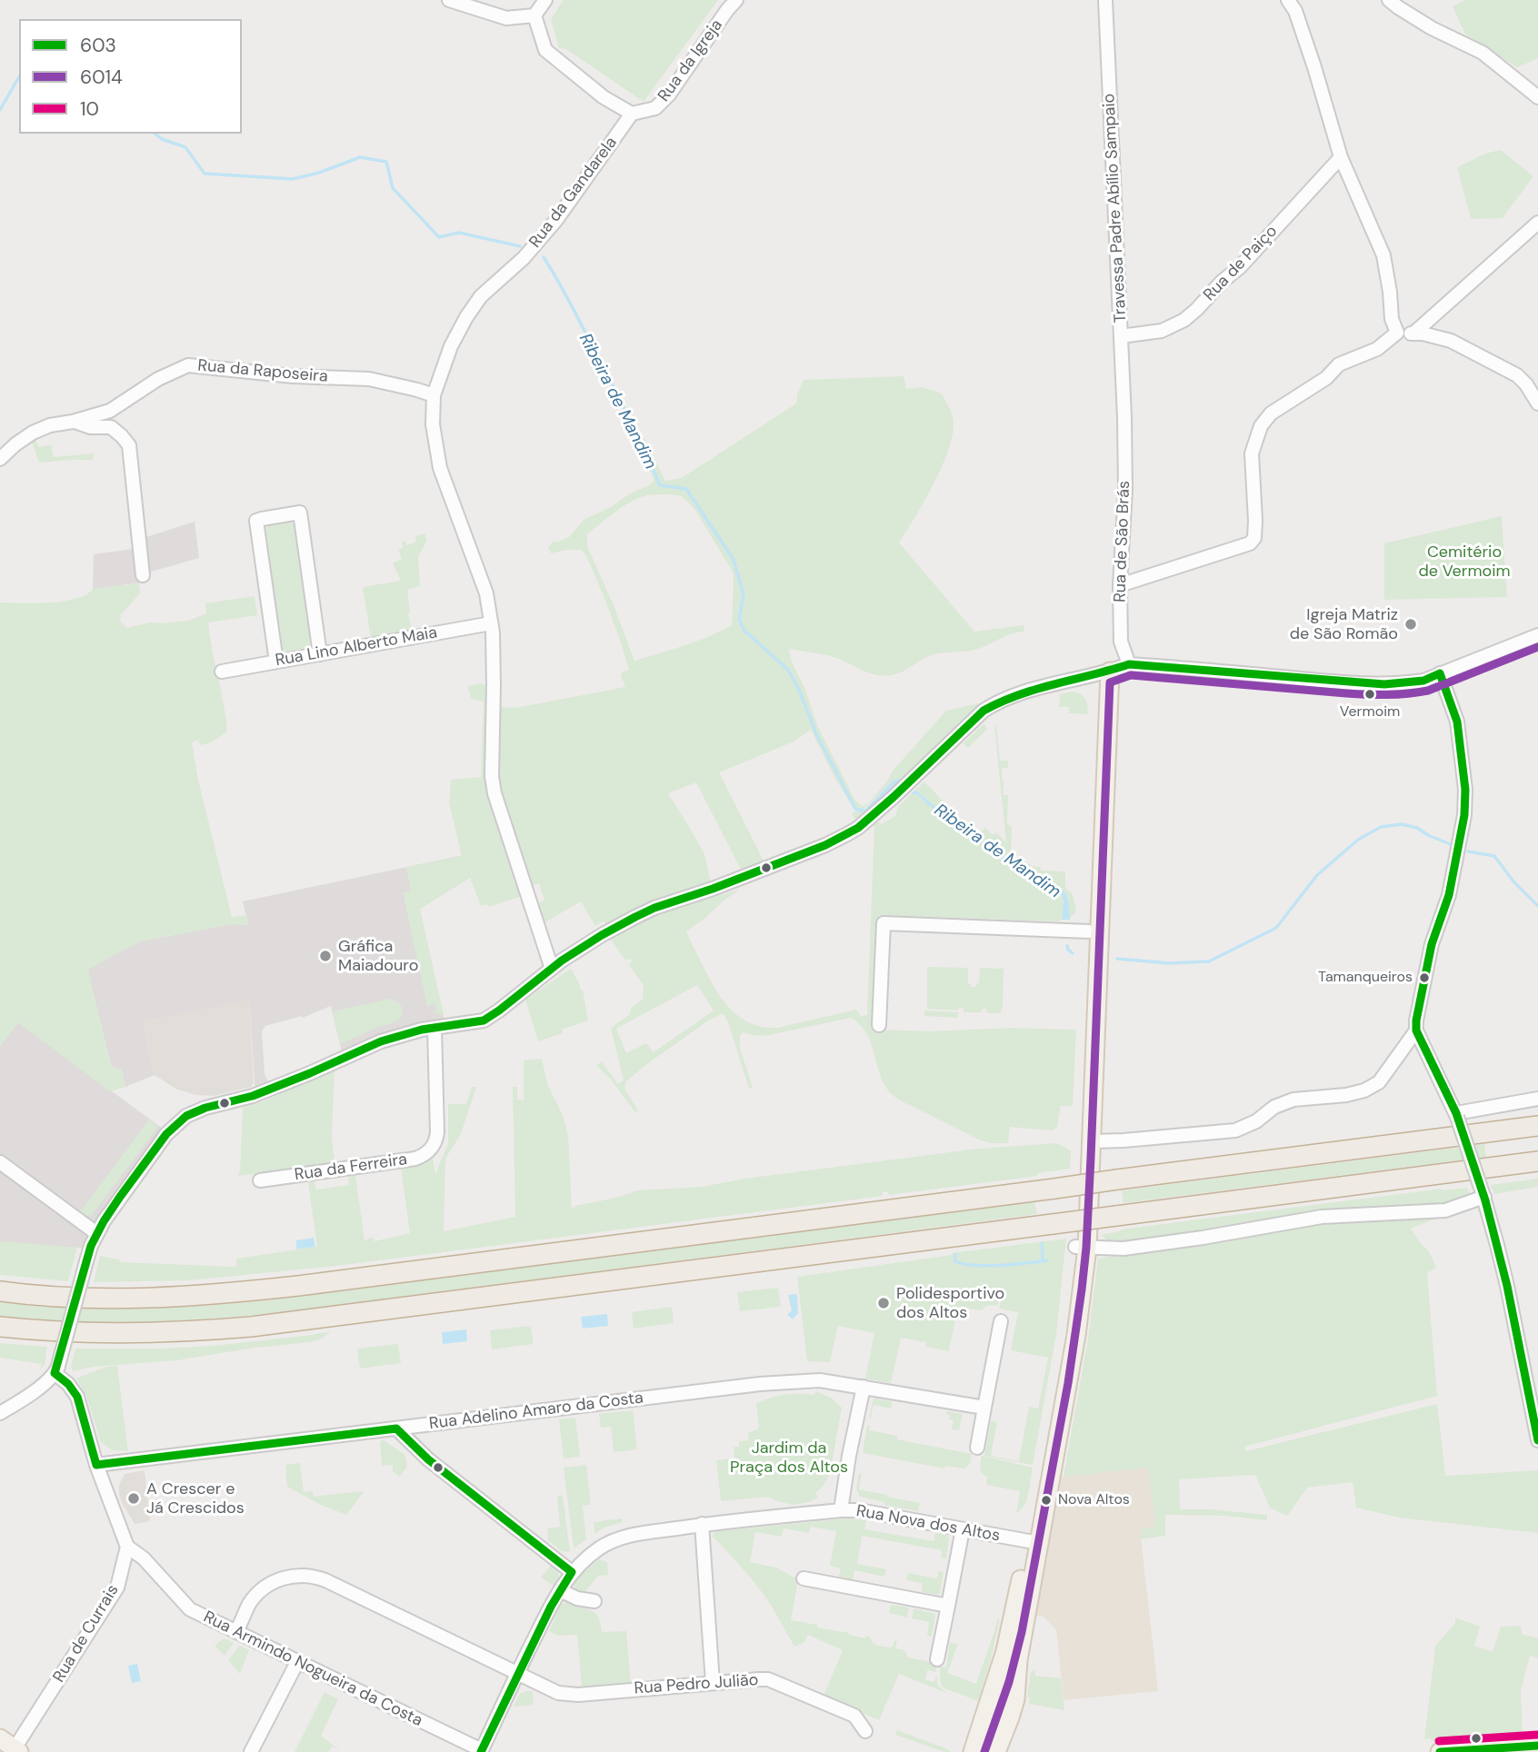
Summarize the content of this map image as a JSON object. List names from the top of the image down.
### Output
{
  "streets": {
    "street": [
      "Rua da Igreja",
      "Rua da Gandarela",
      "Travessa Padre Abílio Sampaio",
      "Rua de Paiço",
      "Rua da Raposeira",
      "Rua de São Brás",
      "Rua Lino Alberto Maia",
      "Rua da Ferreira",
      "Rua Adelino Amaro da Costa",
      "Rua Nova dos Altos",
      "Rua de Currais",
      "Rua Armindo Nogueira da Costa",
      "Rua Pedro Julião"
    ]
  },
  "crossings": [
    ["Rua da Igreja", "Rua da Gandarela"],
    ["Rua da Gandarela", "Rua da Raposeira"],
    ["Rua da Gandarela", "Rua Lino Alberto Maia"],
    ["Travessa Padre Abílio Sampaio", "Rua de Paiço"],
    ["Travessa Padre Abílio Sampaio", "Rua de São Brás"],
    ["Rua Nova dos Altos", "Rua Armindo Nogueira da Costa"],
    ["Rua Nova dos Altos", "Rua Pedro Julião"],
    ["Rua de Currais", "Rua Armindo Nogueira da Costa"],
    ["Rua Armindo Nogueira da Costa", "Rua Pedro Julião"]
  ],
  "water": ["Ribeira de Mandim"],
  "parks": ["Cemitério de Vermoim", "Jardim da Praça dos Altos"],
  "places": [
    "Igreja Matriz de São Romão",
    "Vermoim",
    "Gráfica Maiadouro",
    "Tamanqueiros",
    "Polidesportivo dos Altos",
    "A Crescer e Já Crescidos",
    "Nova Altos"
  ],
  "lines": ["transit line 6014", "transit line 603", "transit line 10"],
  "legend": ["603", "6014", "10"]
}
